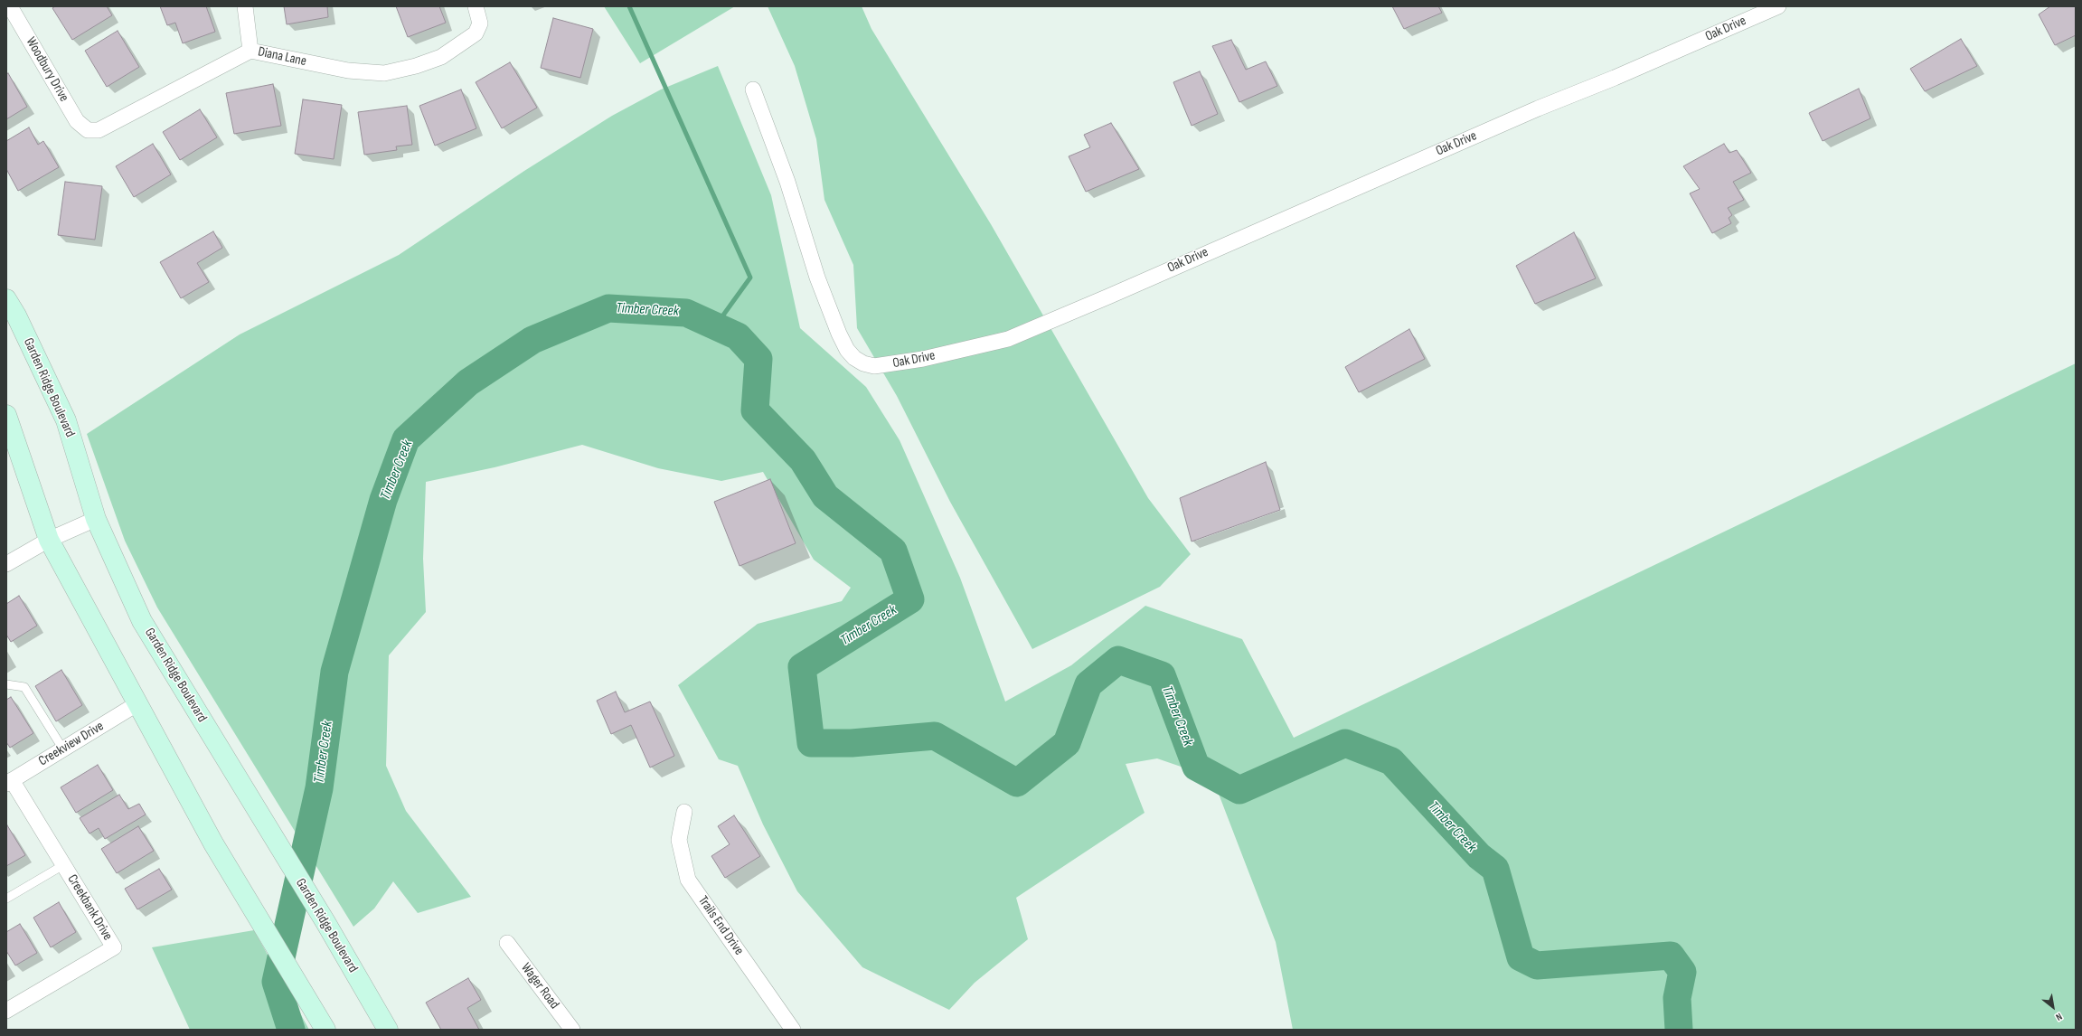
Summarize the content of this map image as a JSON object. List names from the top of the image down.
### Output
{
  "streets": {
    "main road": ["Garden Ridge Boulevard"],
    "street": [
      "Oak Drive",
      "Diana Lane",
      "Woodbury Drive",
      "Creekview Drive",
      "Creekbank Drive",
      "Trails End Drive",
      "Wager Road"
    ]
  },
  "crossings": [
    ["Diana Lane", "Woodbury Drive"],
    ["Creekview Drive", "Creekbank Drive"]
  ],
  "water": ["Timber Creek"],
  "north": "bottom right"
}
